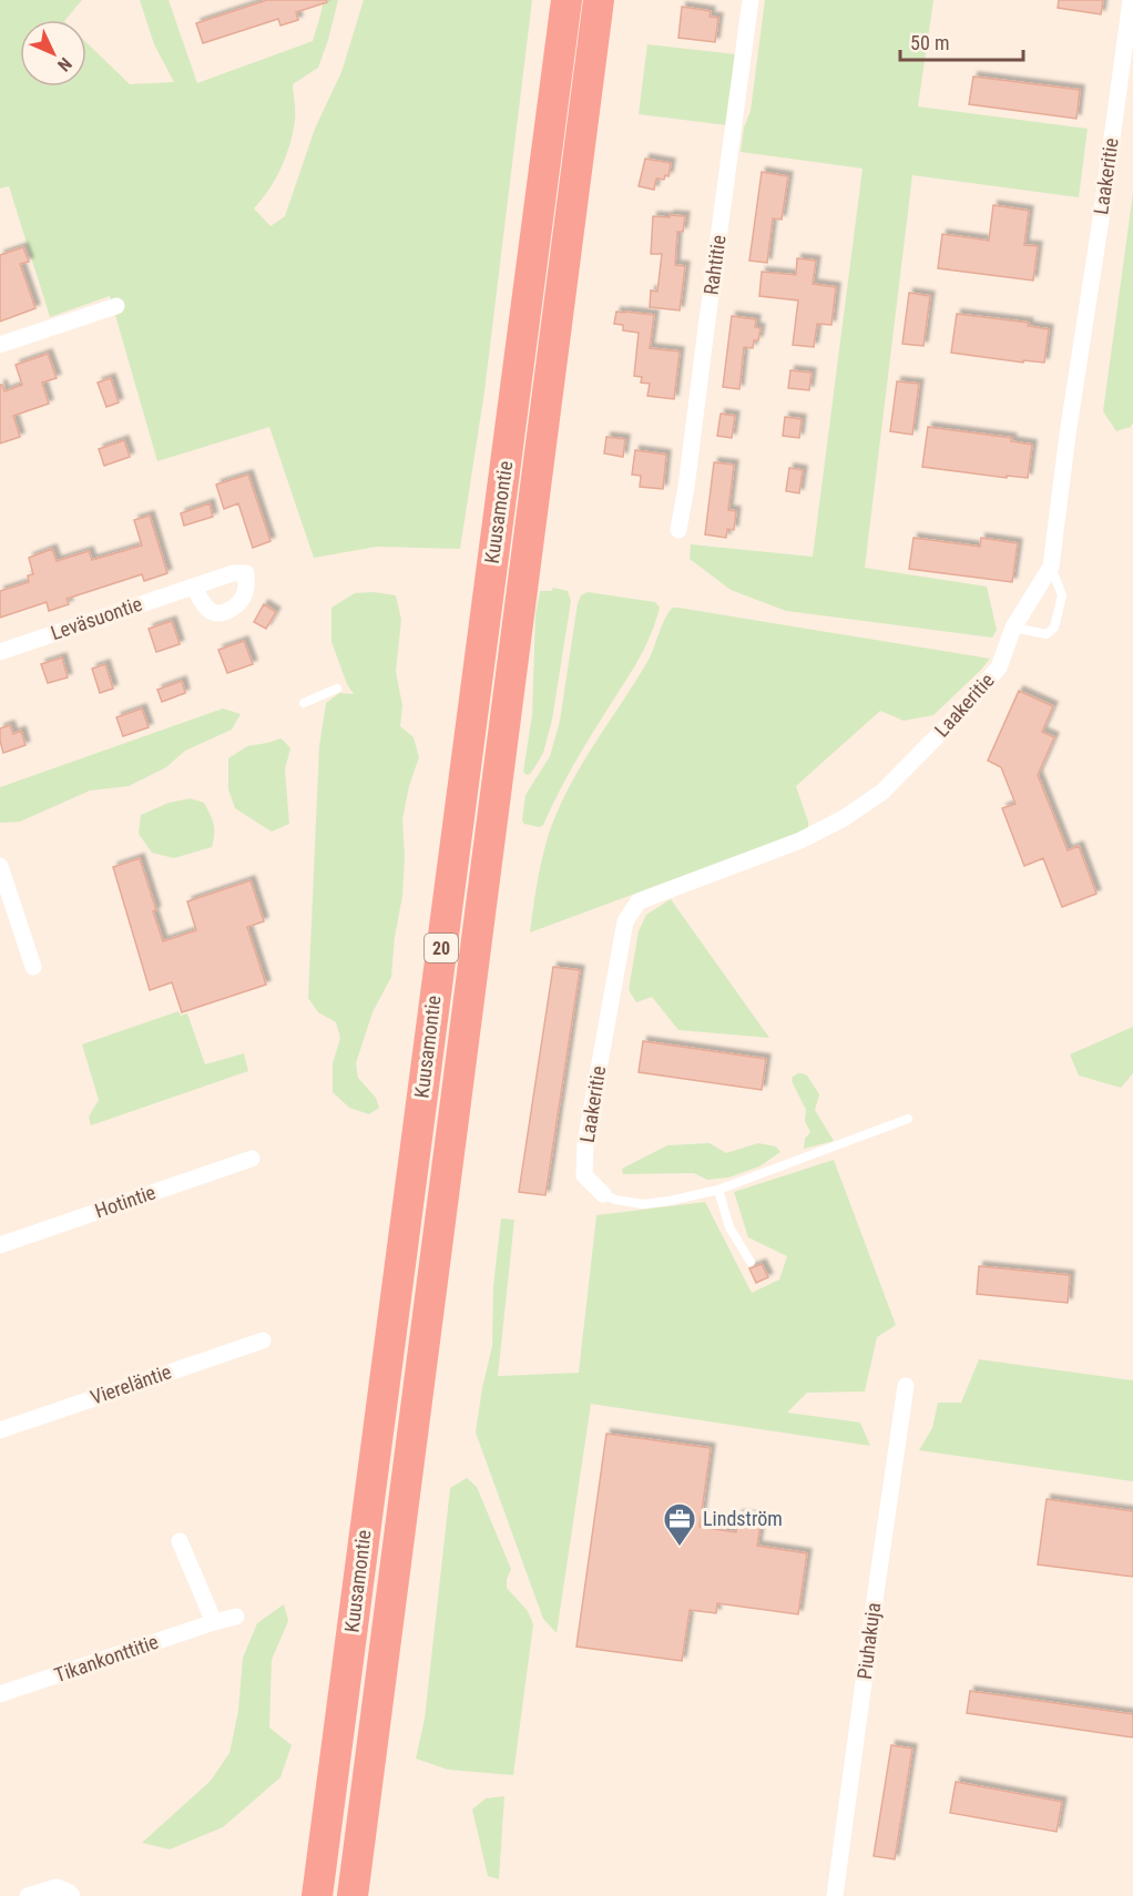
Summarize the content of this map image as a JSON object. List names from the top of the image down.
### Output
{
  "streets": {
    "highway": ["Kuusamontie", "20"],
    "street": [
      "Laakeritie",
      "Rahtitie",
      "Leväsuontie",
      "Hotintie",
      "Viereläntie",
      "Piuhakuja",
      "Tikankonttitie"
    ]
  },
  "places": {
    "office": ["Lindström"]
  },
  "scale_bar": "50 m",
  "north": "bottom right"
}
